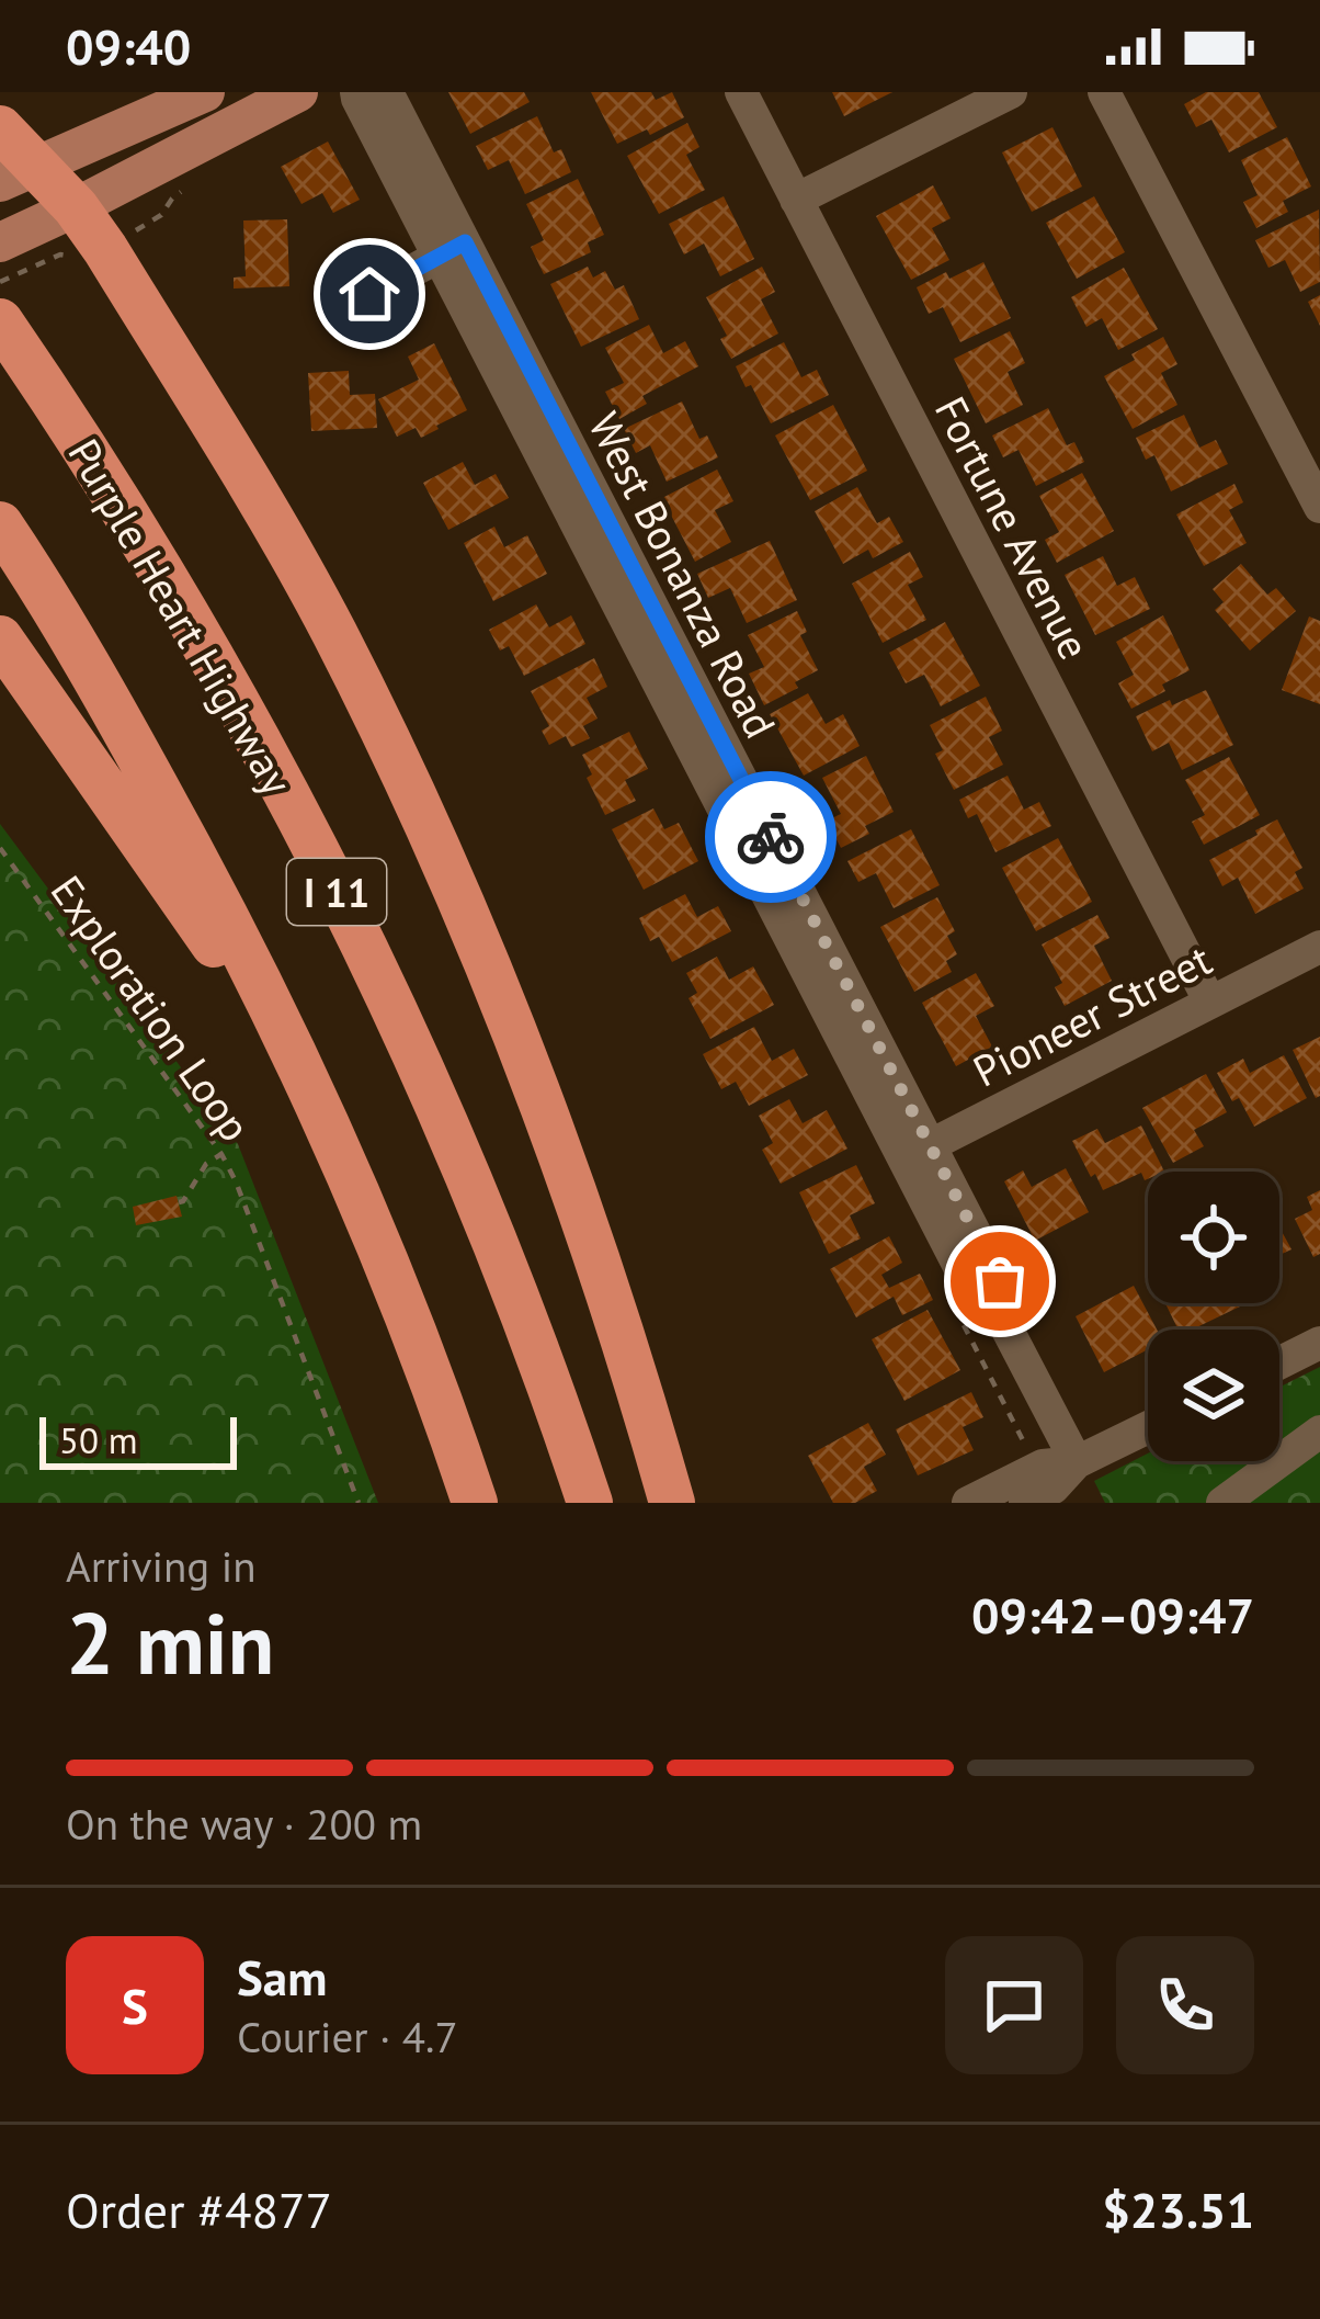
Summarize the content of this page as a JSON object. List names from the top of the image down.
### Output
{
  "streets": {
    "highway": ["Purple Heart Highway", "I 11"],
    "street": ["Fortune Avenue", "West Bonanza Road", "Pioneer Street"],
    "path": ["Exploration Loop"]
  },
  "crossings": [
    ["Fortune Avenue", "Pioneer Street"],
    ["West Bonanza Road", "Pioneer Street"]
  ],
  "scale_bar": "50 m",
  "page": {
    "status": "09:40",
    "scale": "50 m",
    "heading": ["2 min", "Arriving in", "09:42–09:47"],
    "panel": [
      "Sam",
      "Courier · 4.7",
      "Order #4877",
      "$23.51"
    ],
    "bar": "On the way · 200 m",
    "round": "S"
  }
}
